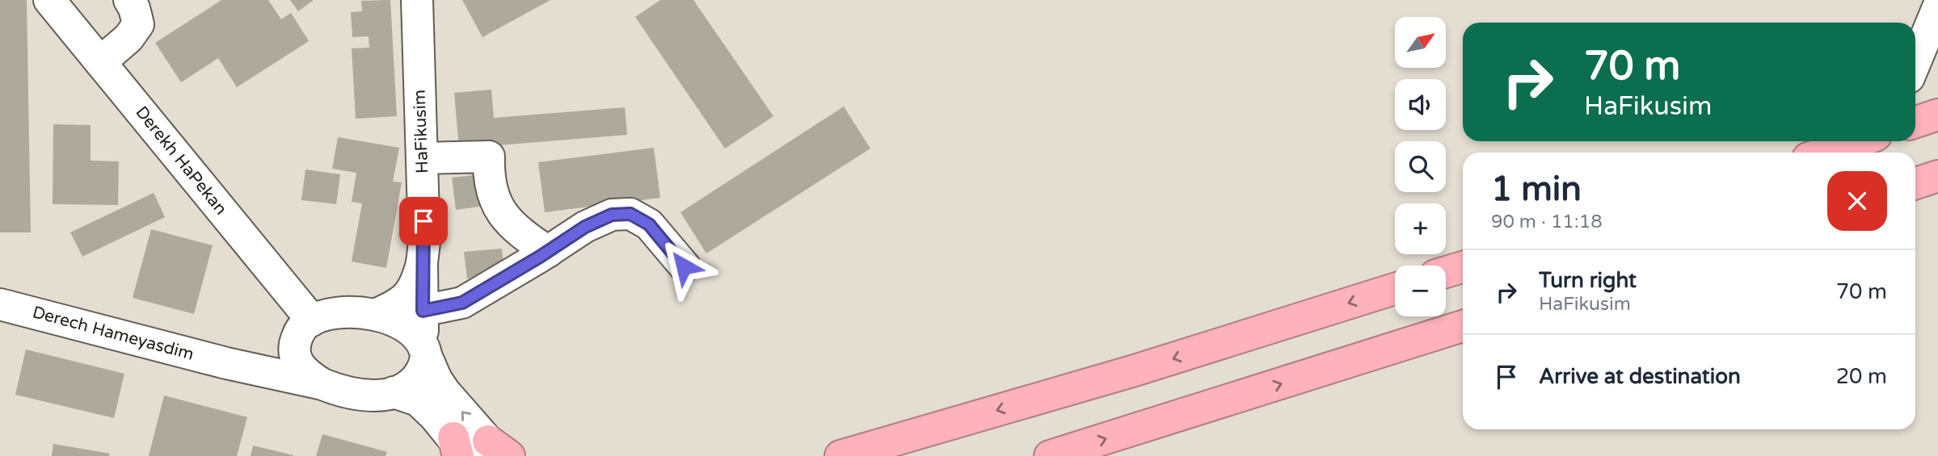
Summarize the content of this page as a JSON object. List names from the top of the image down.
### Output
{
  "streets": {
    "street": ["HaFikusim", "Derekh HaPekan", "Derech Hameyasdim"]
  },
  "crossings": [
    ["HaFikusim", "Derekh HaPekan"],
    ["HaFikusim", "Derech Hameyasdim"],
    ["Derekh HaPekan", "Derech Hameyasdim"]
  ],
  "north": "top right",
  "page": {
    "map_buttons": ["+", "−"],
    "turn": ["70 m", "HaFikusim"],
    "heading": ["1 min", "90 m · 11:18"],
    "list": [
      {
        "name": "Turn right",
        "note": "HaFikusim",
        "value": "70 m"
      },
      {
        "name": "Arrive at destination",
        "value": "20 m"
      }
    ]
  }
}
